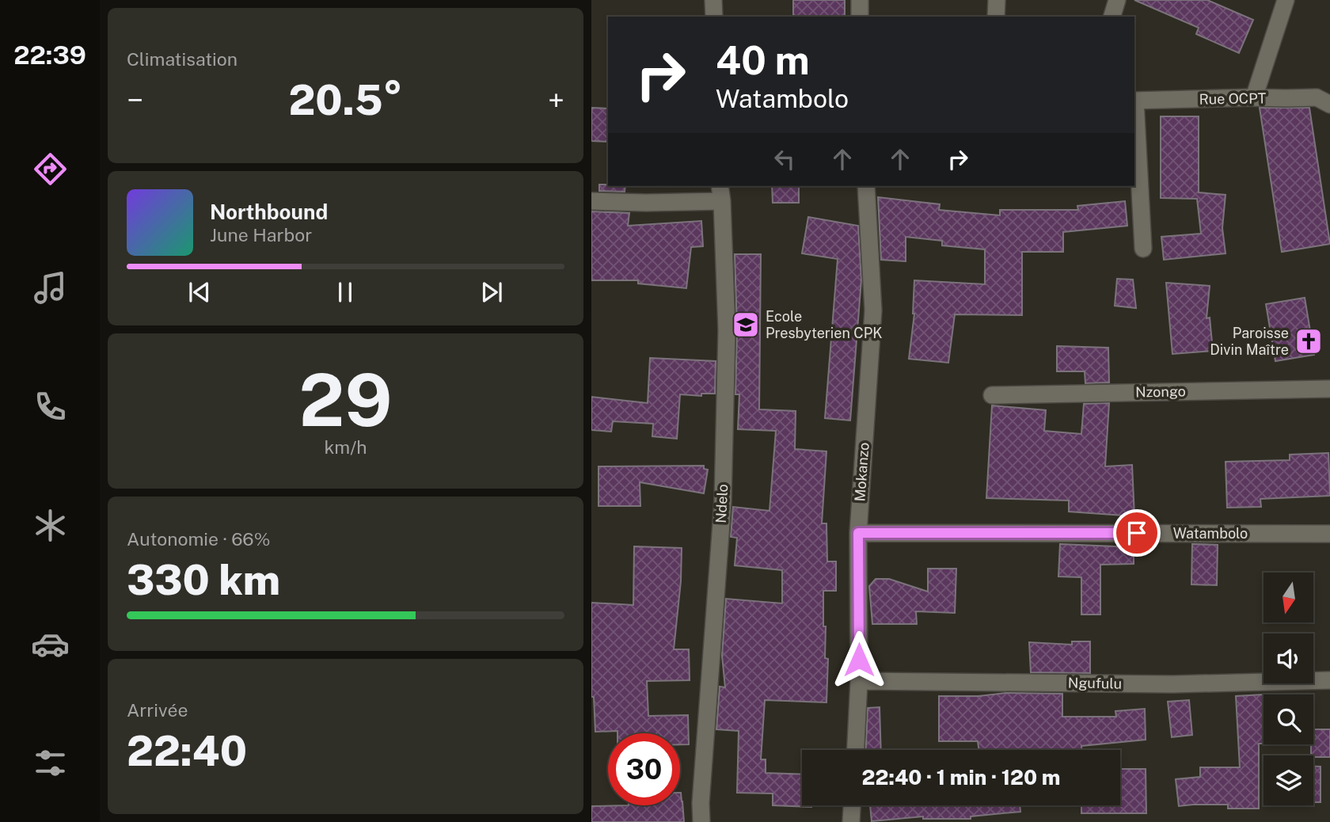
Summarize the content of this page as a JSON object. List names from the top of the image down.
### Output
{
  "streets": {
    "street": [
      "Rue OCPT",
      "Nzongo",
      "Mokanzo",
      "Ndelo",
      "Watambolo",
      "Ngufulu"
    ]
  },
  "crossings": [
    ["Mokanzo", "Watambolo"],
    ["Mokanzo", "Ngufulu"]
  ],
  "places": {
    "school or university": ["Ecole Presbyterien CPK"],
    "church": ["Paroisse Divin Maître"]
  },
  "north": "bottom",
  "page": {
    "tabs": "22:39",
    "tile": [
      "Climatisation",
      ["29", "km/h"],
      ["Autonomie · 66%", "330 km"],
      ["Arrivée", "22:40"]
    ],
    "turn": ["40 m", "Watambolo"],
    "heat": ["−", "20.5°", "+"],
    "song": ["Northbound", "June Harbor"],
    "limit": "30",
    "trip": "22:40 · 1 min · 120 m"
  }
}
